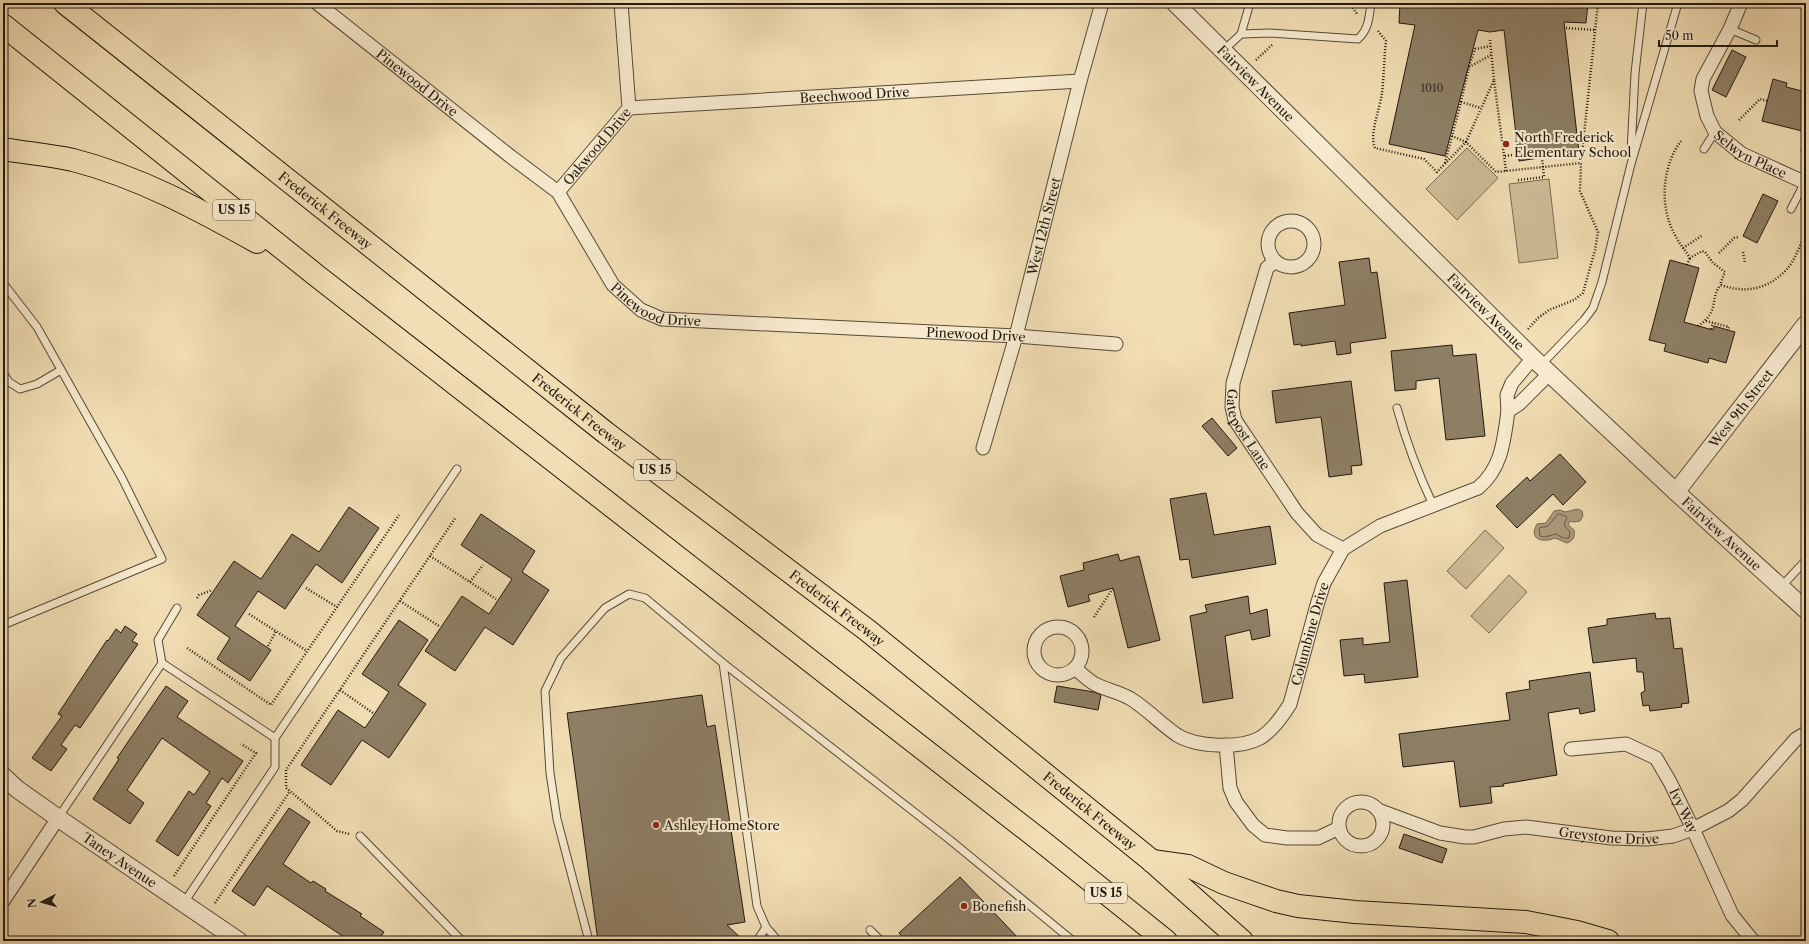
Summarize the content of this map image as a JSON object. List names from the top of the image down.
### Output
{
  "streets": {
    "highway": ["US 15", "Frederick Freeway"],
    "street": [
      "Pinewood Drive",
      "Fairview Avenue",
      "Beechwood Drive",
      "Oakwood Drive",
      "Selwyn Place",
      "West 12th Street",
      "West 9th Street",
      "Gatepost Lane",
      "Columbine Drive",
      "Ivy Way",
      "Greystone Drive",
      "Taney Avenue"
    ]
  },
  "crossings": [
    ["Pinewood Drive", "Oakwood Drive"],
    ["Pinewood Drive", "West 12th Street"],
    ["Fairview Avenue", "West 9th Street"],
    ["Fairview Avenue", "Columbine Drive"],
    ["Beechwood Drive", "Oakwood Drive"],
    ["Beechwood Drive", "West 12th Street"],
    ["Gatepost Lane", "Columbine Drive"],
    ["Ivy Way", "Greystone Drive"]
  ],
  "places": ["North Frederick Elementary School", "Ashley HomeStore", "Bonefish"],
  "house_numbers": ["1010"],
  "scale_bar": "50 m",
  "north": "left"
}
